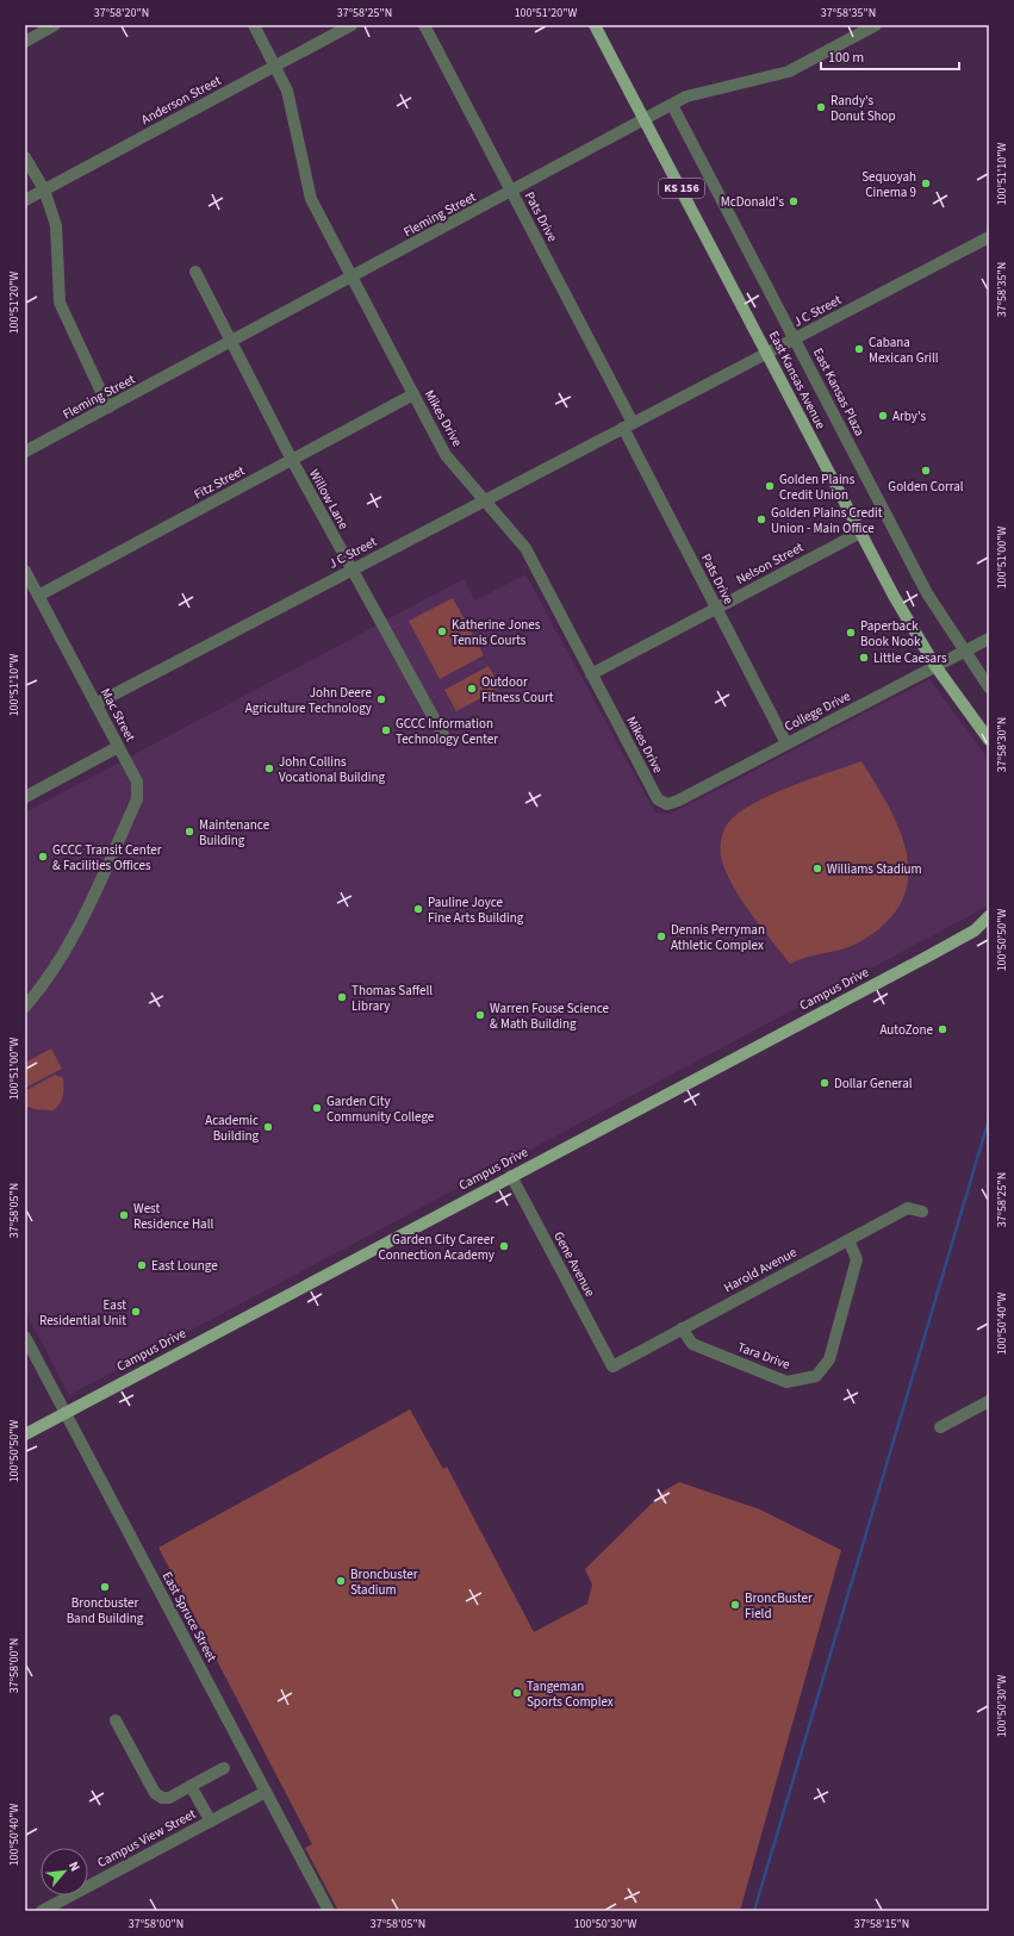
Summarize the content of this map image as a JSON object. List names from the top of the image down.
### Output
{
  "streets": {
    "main road": ["KS 156", "East Kansas Avenue", "Campus Drive"],
    "street": [
      "Anderson Street",
      "Fleming Street",
      "Pats Drive",
      "J C Street",
      "East Kansas Plaza",
      "Mikes Drive",
      "Fitz Street",
      "Willow Lane",
      "Nelson Street",
      "College Drive",
      "Mac Street",
      "Gene Avenue",
      "Harold Avenue",
      "Tara Drive",
      "East Spruce Street",
      "Campus View Street"
    ]
  },
  "crossings": [
    ["Anderson Street", "Mikes Drive"],
    ["Fleming Street", "Pats Drive"],
    ["Fleming Street", "East Kansas Avenue"],
    ["Fleming Street", "East Kansas Plaza"],
    ["Fleming Street", "Mikes Drive"],
    ["Fleming Street", "Willow Lane"],
    ["Pats Drive", "J C Street"],
    ["Pats Drive", "Nelson Street"],
    ["Pats Drive", "College Drive"],
    ["J C Street", "East Kansas Avenue"],
    ["J C Street", "East Kansas Plaza"],
    ["J C Street", "Mikes Drive"],
    ["J C Street", "Willow Lane"],
    ["J C Street", "Mac Street"],
    ["East Kansas Avenue", "Nelson Street"],
    ["East Kansas Avenue", "College Drive"],
    ["East Kansas Plaza", "College Drive"],
    ["Mikes Drive", "Fitz Street"],
    ["Mikes Drive", "Nelson Street"],
    ["Mikes Drive", "College Drive"],
    ["Fitz Street", "Willow Lane"],
    ["Fitz Street", "Mac Street"],
    ["Campus Drive", "Gene Avenue"],
    ["Campus Drive", "East Spruce Street"],
    ["Gene Avenue", "Harold Avenue"],
    ["Harold Avenue", "Tara Drive"],
    ["East Spruce Street", "Campus View Street"]
  ],
  "places": [
    "Randy's Donut Shop",
    "Sequoyah Cinema 9",
    "McDonald's",
    "Cabana Mexican Grill",
    "Arby's",
    "Golden Corral",
    "Golden Plains Credit Union",
    "Golden Plains Credit Union - Main Office",
    "Katherine Jones Tennis Courts",
    "Paperback Book Nook",
    "Little Caesars",
    "Outdoor Fitness Court",
    "John Deere Agriculture Technology",
    "GCCC Information Technology Center",
    "John Collins Vocational Building",
    "Maintenance Building",
    "GCCC Transit Center & Facilities Offices",
    "Williams Stadium",
    "Pauline Joyce Fine Arts Building",
    "Dennis Perryman Athletic Complex",
    "Thomas Saffell Library",
    "Warren Fouse Science & Math Building",
    "AutoZone",
    "Dollar General",
    "Garden City Community College",
    "Academic Building",
    "West Residence Hall",
    "Garden City Career Connection Academy",
    "East Lounge",
    "East Residential Unit",
    "Broncbuster Stadium",
    "Broncbuster Band Building",
    "BroncBuster Field",
    "Tangeman Sports Complex"
  ],
  "scale_bar": "100 m",
  "north": "top right",
  "coordinates": [
    "37°58'20\"N",
    "37°58'25\"N",
    "100°51'20\"W",
    "37°58'35\"N",
    "100°51'10\"W",
    "100°51'00\"W",
    "37°58'30\"N",
    "100°50'50\"W",
    "37°58'05\"N",
    "100°50'40\"W",
    "37°58'00\"N",
    "100°50'30\"W",
    "37°58'15\"N"
  ]
}
